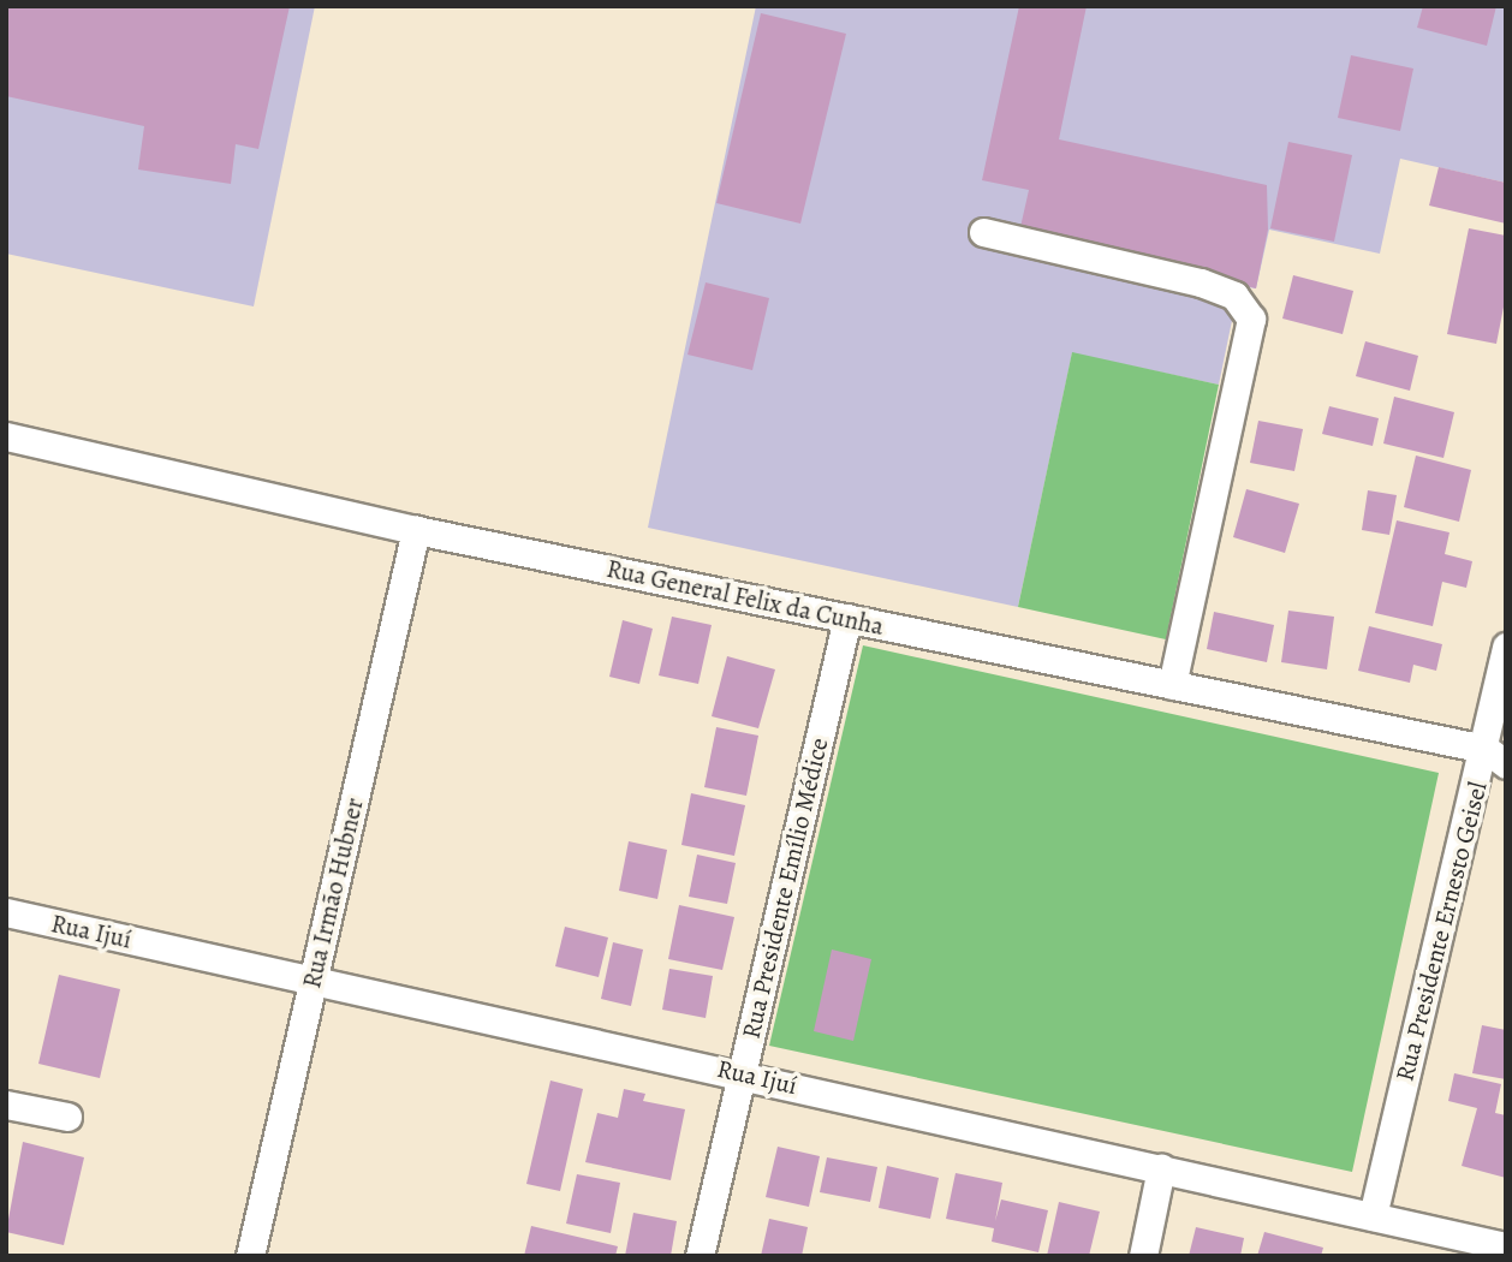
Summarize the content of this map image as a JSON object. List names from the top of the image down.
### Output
{
  "streets": {
    "street": [
      "Rua General Felix da Cunha",
      "Rua Presidente Emílio Médice",
      "Rua Irmão Hubner",
      "Rua Ijuí",
      "Rua Presidente Ernesto Geisel"
    ]
  },
  "crossings": [
    ["Rua General Felix da Cunha", "Rua Presidente Emílio Médice"],
    ["Rua General Felix da Cunha", "Rua Irmão Hubner"],
    ["Rua General Felix da Cunha", "Rua Presidente Ernesto Geisel"],
    ["Rua Presidente Emílio Médice", "Rua Ijuí"],
    ["Rua Irmão Hubner", "Rua Ijuí"],
    ["Rua Ijuí", "Rua Presidente Ernesto Geisel"]
  ]
}
